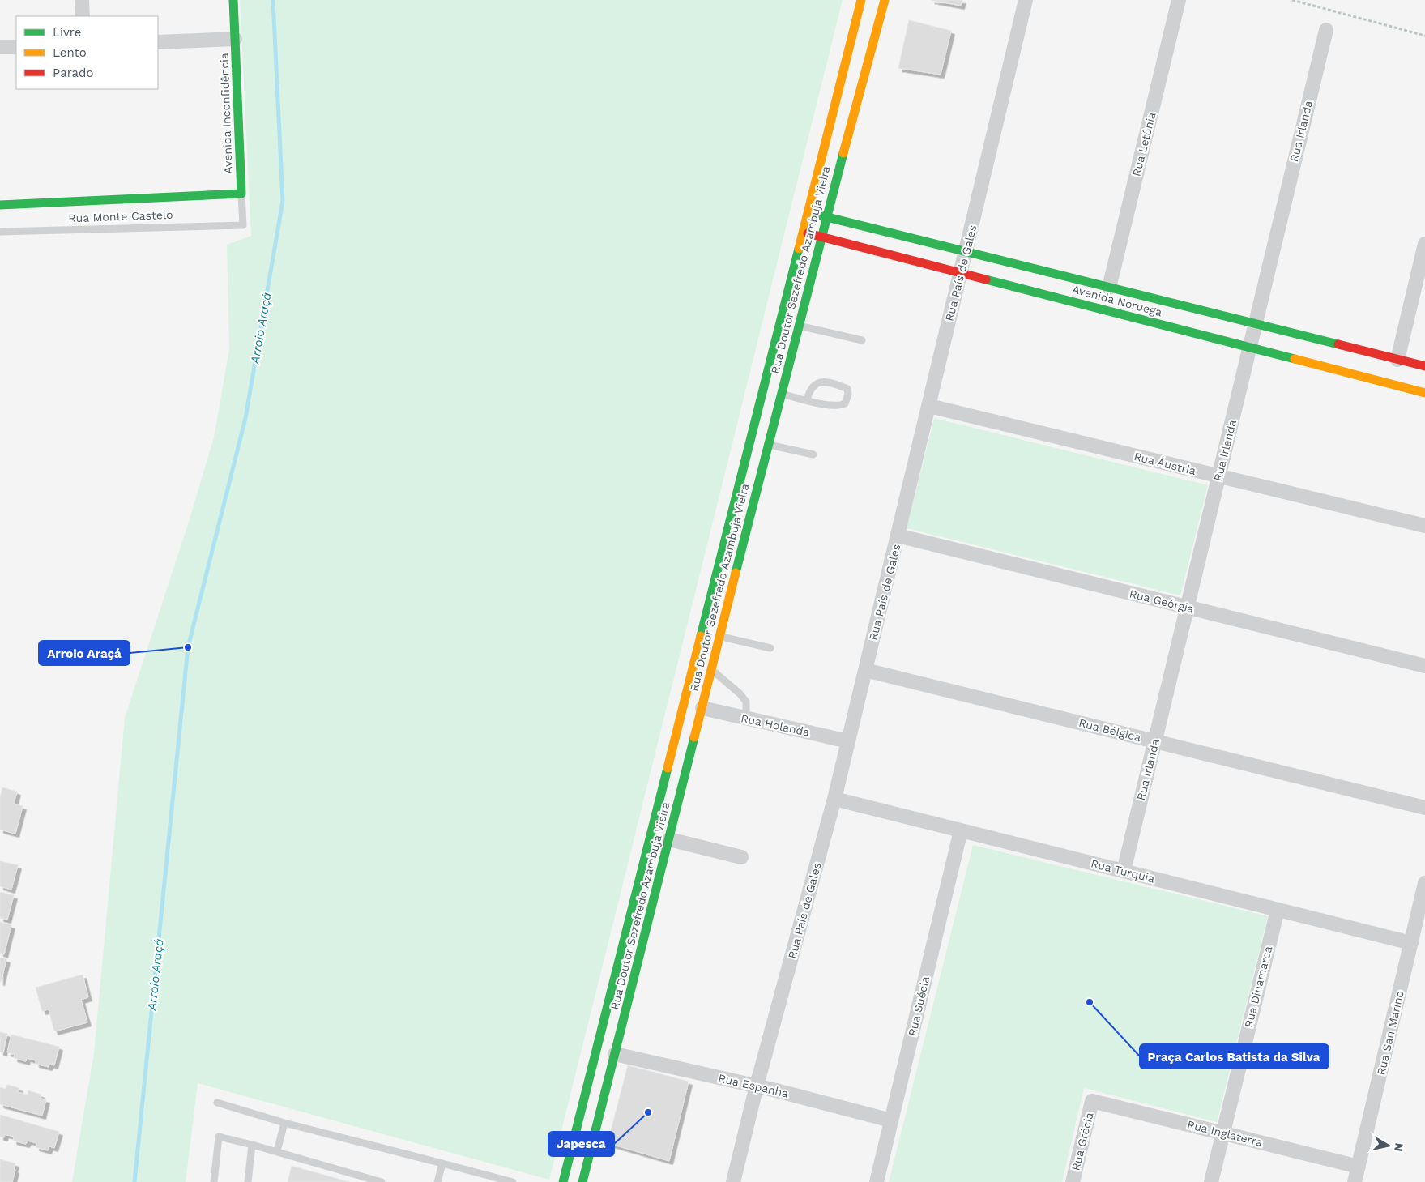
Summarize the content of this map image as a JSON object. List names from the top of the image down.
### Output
{
  "streets": {
    "main road": [
      "Avenida Inconfidência",
      "Rua Monte Castelo",
      "Rua Doutor Sezefredo Azambuja Vieira",
      "Avenida Noruega"
    ],
    "street": [
      "Rua Irlanda",
      "Rua Letônia",
      "Rua País de Gales",
      "Rua Áustria",
      "Rua Geórgia",
      "Rua Holanda",
      "Rua Bélgica",
      "Rua Turquia",
      "Rua Dinamarca",
      "Rua Suécia",
      "Rua San Marino",
      "Rua Espanha",
      "Rua Inglaterra",
      "Rua Grécia"
    ]
  },
  "crossings": [
    ["Avenida Inconfidência", "Rua Monte Castelo"],
    ["Rua Irlanda", "Avenida Noruega"],
    ["Rua Irlanda", "Rua Áustria"],
    ["Rua Irlanda", "Rua Geórgia"],
    ["Rua Irlanda", "Rua Bélgica"],
    ["Rua Irlanda", "Rua Turquia"],
    ["Rua Letônia", "Avenida Noruega"],
    ["Rua Doutor Sezefredo Azambuja Vieira", "Avenida Noruega"],
    ["Rua Doutor Sezefredo Azambuja Vieira", "Rua Holanda"],
    ["Rua Doutor Sezefredo Azambuja Vieira", "Rua Espanha"],
    ["Rua País de Gales", "Avenida Noruega"],
    ["Rua País de Gales", "Rua Áustria"],
    ["Rua País de Gales", "Rua Geórgia"],
    ["Rua País de Gales", "Rua Holanda"],
    ["Rua País de Gales", "Rua Bélgica"],
    ["Rua País de Gales", "Rua Turquia"],
    ["Rua País de Gales", "Rua Espanha"],
    ["Rua Turquia", "Rua Dinamarca"],
    ["Rua Turquia", "Rua Suécia"],
    ["Rua Turquia", "Rua San Marino"],
    ["Rua Dinamarca", "Rua Inglaterra"],
    ["Rua Suécia", "Rua Espanha"],
    ["Rua San Marino", "Rua Inglaterra"],
    ["Rua Inglaterra", "Rua Grécia"]
  ],
  "water": ["Arroio Araçá"],
  "places": ["Arroio Araçá", "Praça Carlos Batista da Silva", "Japesca"],
  "legend": ["Livre", "Lento", "Parado"],
  "north": "right"
}
